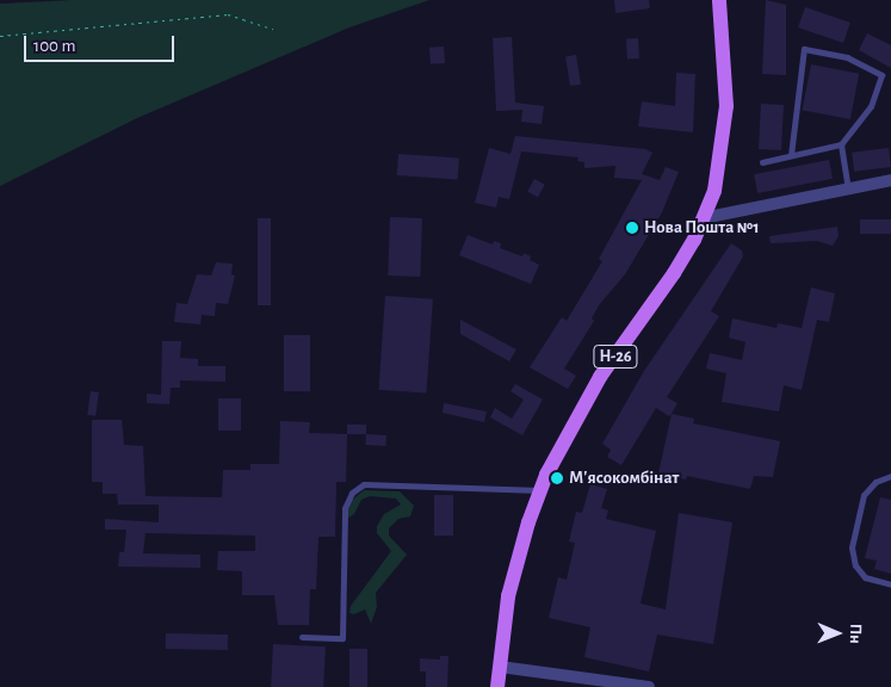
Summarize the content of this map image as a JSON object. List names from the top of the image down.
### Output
{
  "streets": {
    "main road": ["Н-26"]
  },
  "places": ["Нова Пошта №1", "М'ясокомбінат"],
  "scale_bar": "100 m",
  "north": "right"
}
